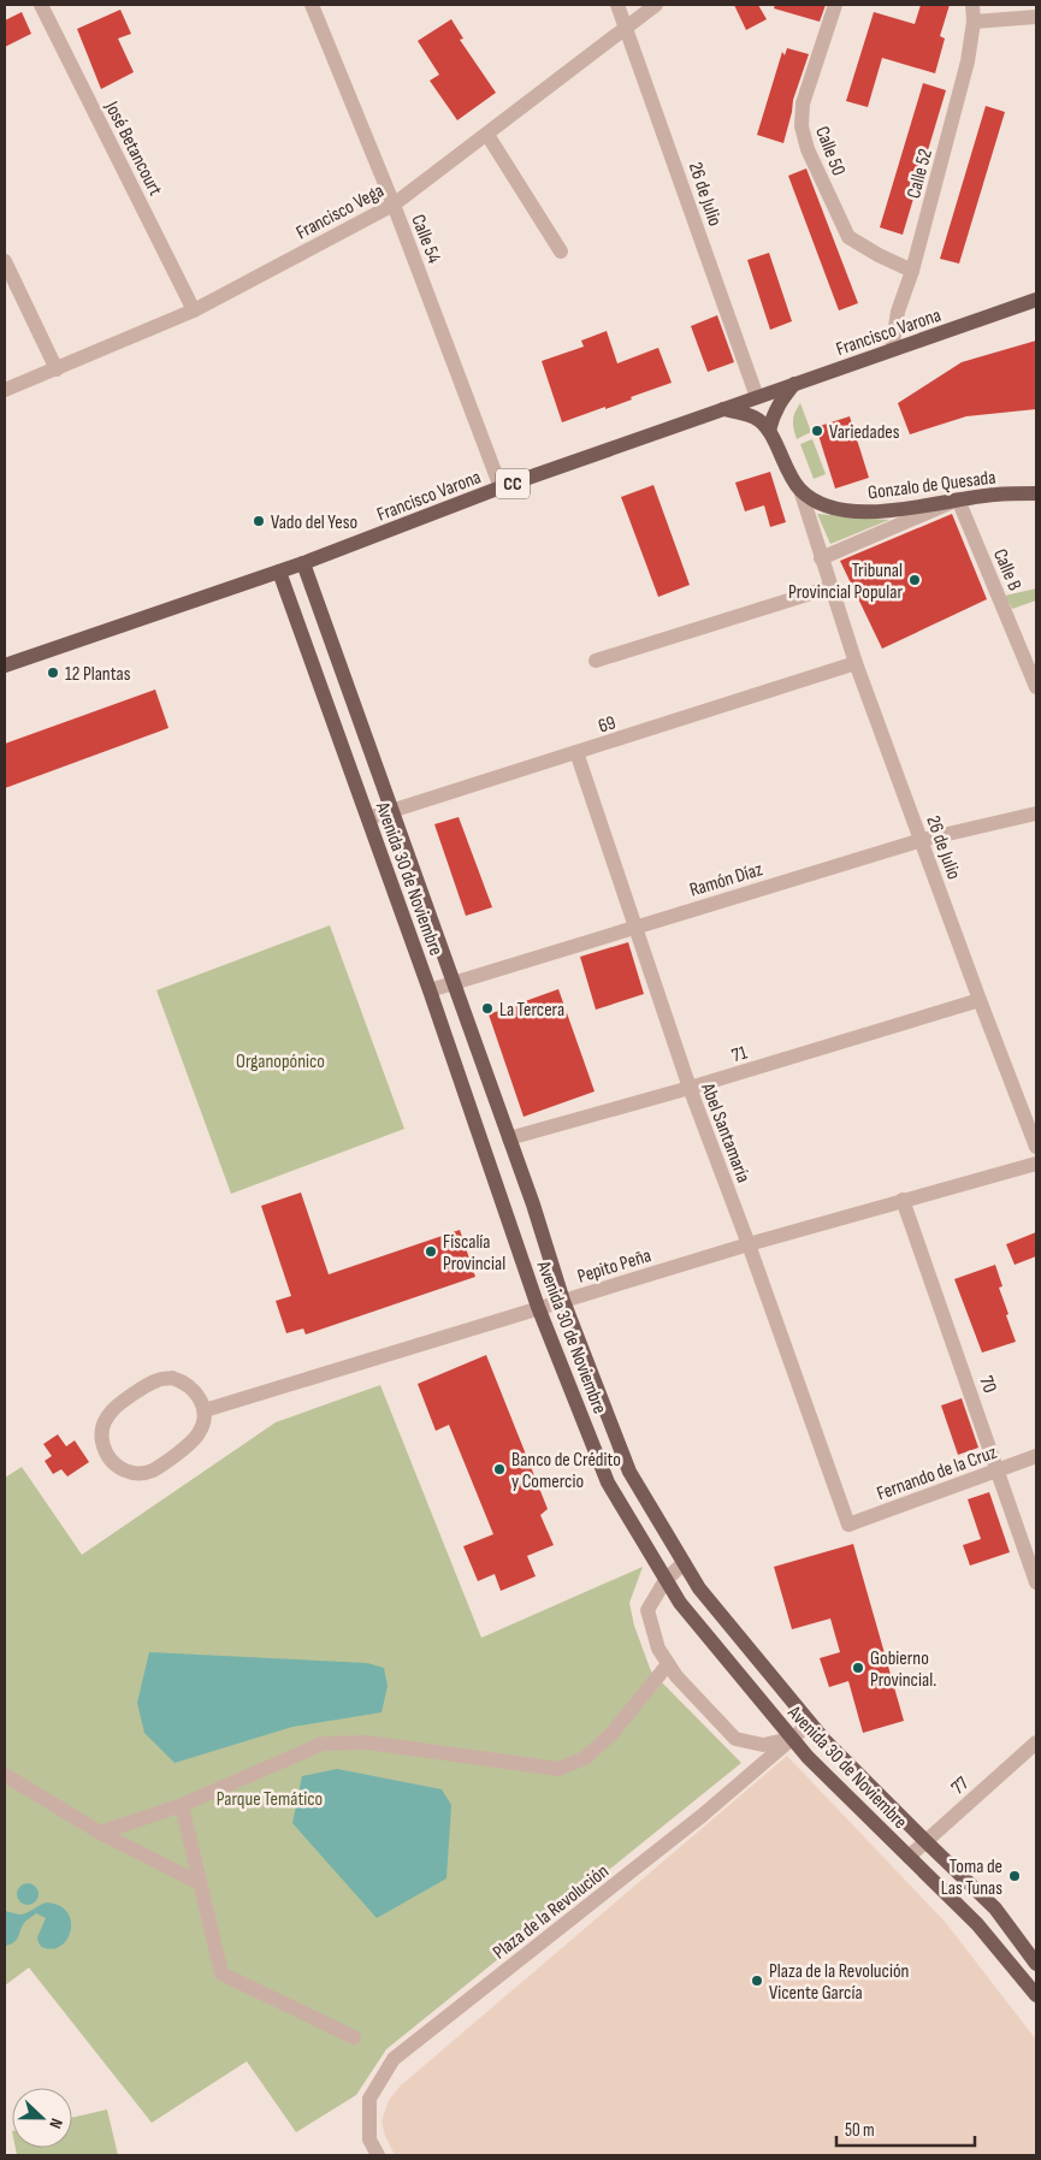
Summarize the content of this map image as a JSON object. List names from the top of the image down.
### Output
{
  "streets": {
    "main road": [
      "Francisco Varona",
      "CC",
      "Gonzalo de Quesada",
      "Avenida 30 de Noviembre"
    ],
    "street": [
      "José Betancourt",
      "Calle 50",
      "Calle 52",
      "26 de Julio",
      "Francisco Vega",
      "Calle 54",
      "Calle B",
      "69",
      "Ramón Díaz",
      "71",
      "Abel Santamaría",
      "Pepito Peña",
      "70",
      "Fernando de la Cruz",
      "77",
      "Plaza de la Revolución"
    ]
  },
  "crossings": [
    ["José Betancourt", "Francisco Vega"],
    ["Calle 50", "Calle 52"],
    ["Calle 52", "Francisco Varona"],
    ["26 de Julio", "Francisco Vega"],
    ["26 de Julio", "Francisco Varona"],
    ["26 de Julio", "Gonzalo de Quesada"],
    ["26 de Julio", "69"],
    ["26 de Julio", "Ramón Díaz"],
    ["26 de Julio", "71"],
    ["Francisco Vega", "Calle 54"],
    ["Calle 54", "Francisco Varona"],
    ["Francisco Varona", "Avenida 30 de Noviembre"],
    ["Gonzalo de Quesada", "Calle B"],
    ["69", "Avenida 30 de Noviembre"],
    ["69", "Abel Santamaría"],
    ["Avenida 30 de Noviembre", "Ramón Díaz"],
    ["Avenida 30 de Noviembre", "71"],
    ["Avenida 30 de Noviembre", "Pepito Peña"],
    ["Avenida 30 de Noviembre", "77"],
    ["Avenida 30 de Noviembre", "Plaza de la Revolución"],
    ["Ramón Díaz", "Abel Santamaría"],
    ["71", "Abel Santamaría"],
    ["Abel Santamaría", "Pepito Peña"],
    ["Abel Santamaría", "Fernando de la Cruz"],
    ["Pepito Peña", "70"],
    ["70", "Fernando de la Cruz"]
  ],
  "parks": ["Organopónico", "Parque Temático"],
  "places": [
    "Variedades",
    "Vado del Yeso",
    "Tribunal Provincial Popular",
    "12 Plantas",
    "La Tercera",
    "Fiscalía Provincial",
    "Banco de Crédito y Comercio",
    "Gobierno Provincial.",
    "Toma de Las Tunas",
    "Plaza de la Revolución Vicente García"
  ],
  "scale_bar": "50 m",
  "north": "right"
}
